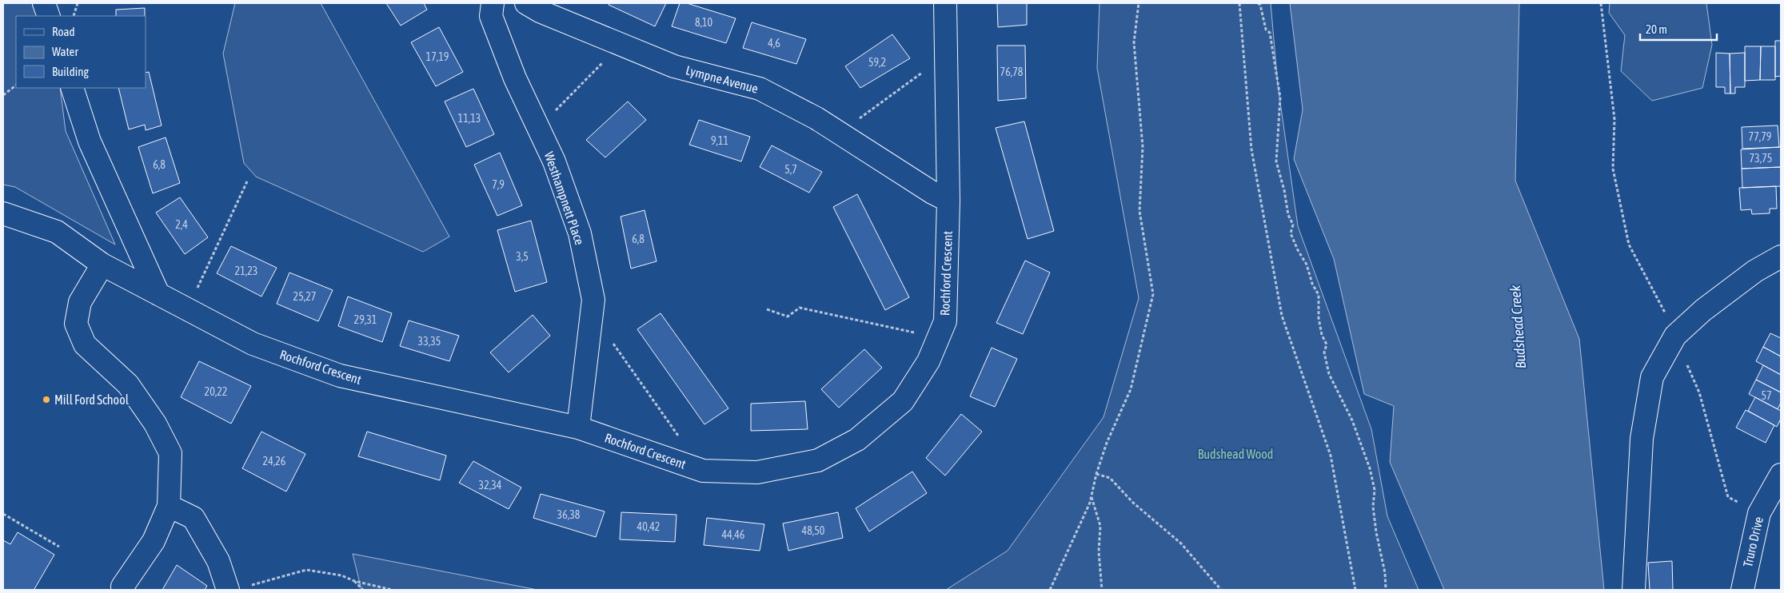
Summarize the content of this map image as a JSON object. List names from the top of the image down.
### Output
{
  "streets": {
    "street": [
      "Lympne Avenue",
      "Westhampnett Place",
      "Rochford Crescent",
      "Truro Drive"
    ]
  },
  "crossings": [
    ["Lympne Avenue", "Rochford Crescent"],
    ["Westhampnett Place", "Rochford Crescent"]
  ],
  "water": ["Budshead Creek"],
  "parks": ["Budshead Wood"],
  "places": ["Mill Ford School"],
  "house_numbers": [
    "8,10",
    "4,6",
    "17,19",
    "59,2",
    "76,78",
    "11,13",
    "77,79",
    "9,11",
    "73,75",
    "6,8",
    "5,7",
    "7,9",
    "2,4",
    "6,8",
    "3,5",
    "21,23",
    "25,27",
    "29,31",
    "33,35",
    "20,22",
    "57",
    "24,26",
    "32,34",
    "36,38",
    "40,42",
    "48,50",
    "44,46"
  ],
  "legend": ["Road", "Water", "Building"],
  "scale_bar": "20 m"
}
